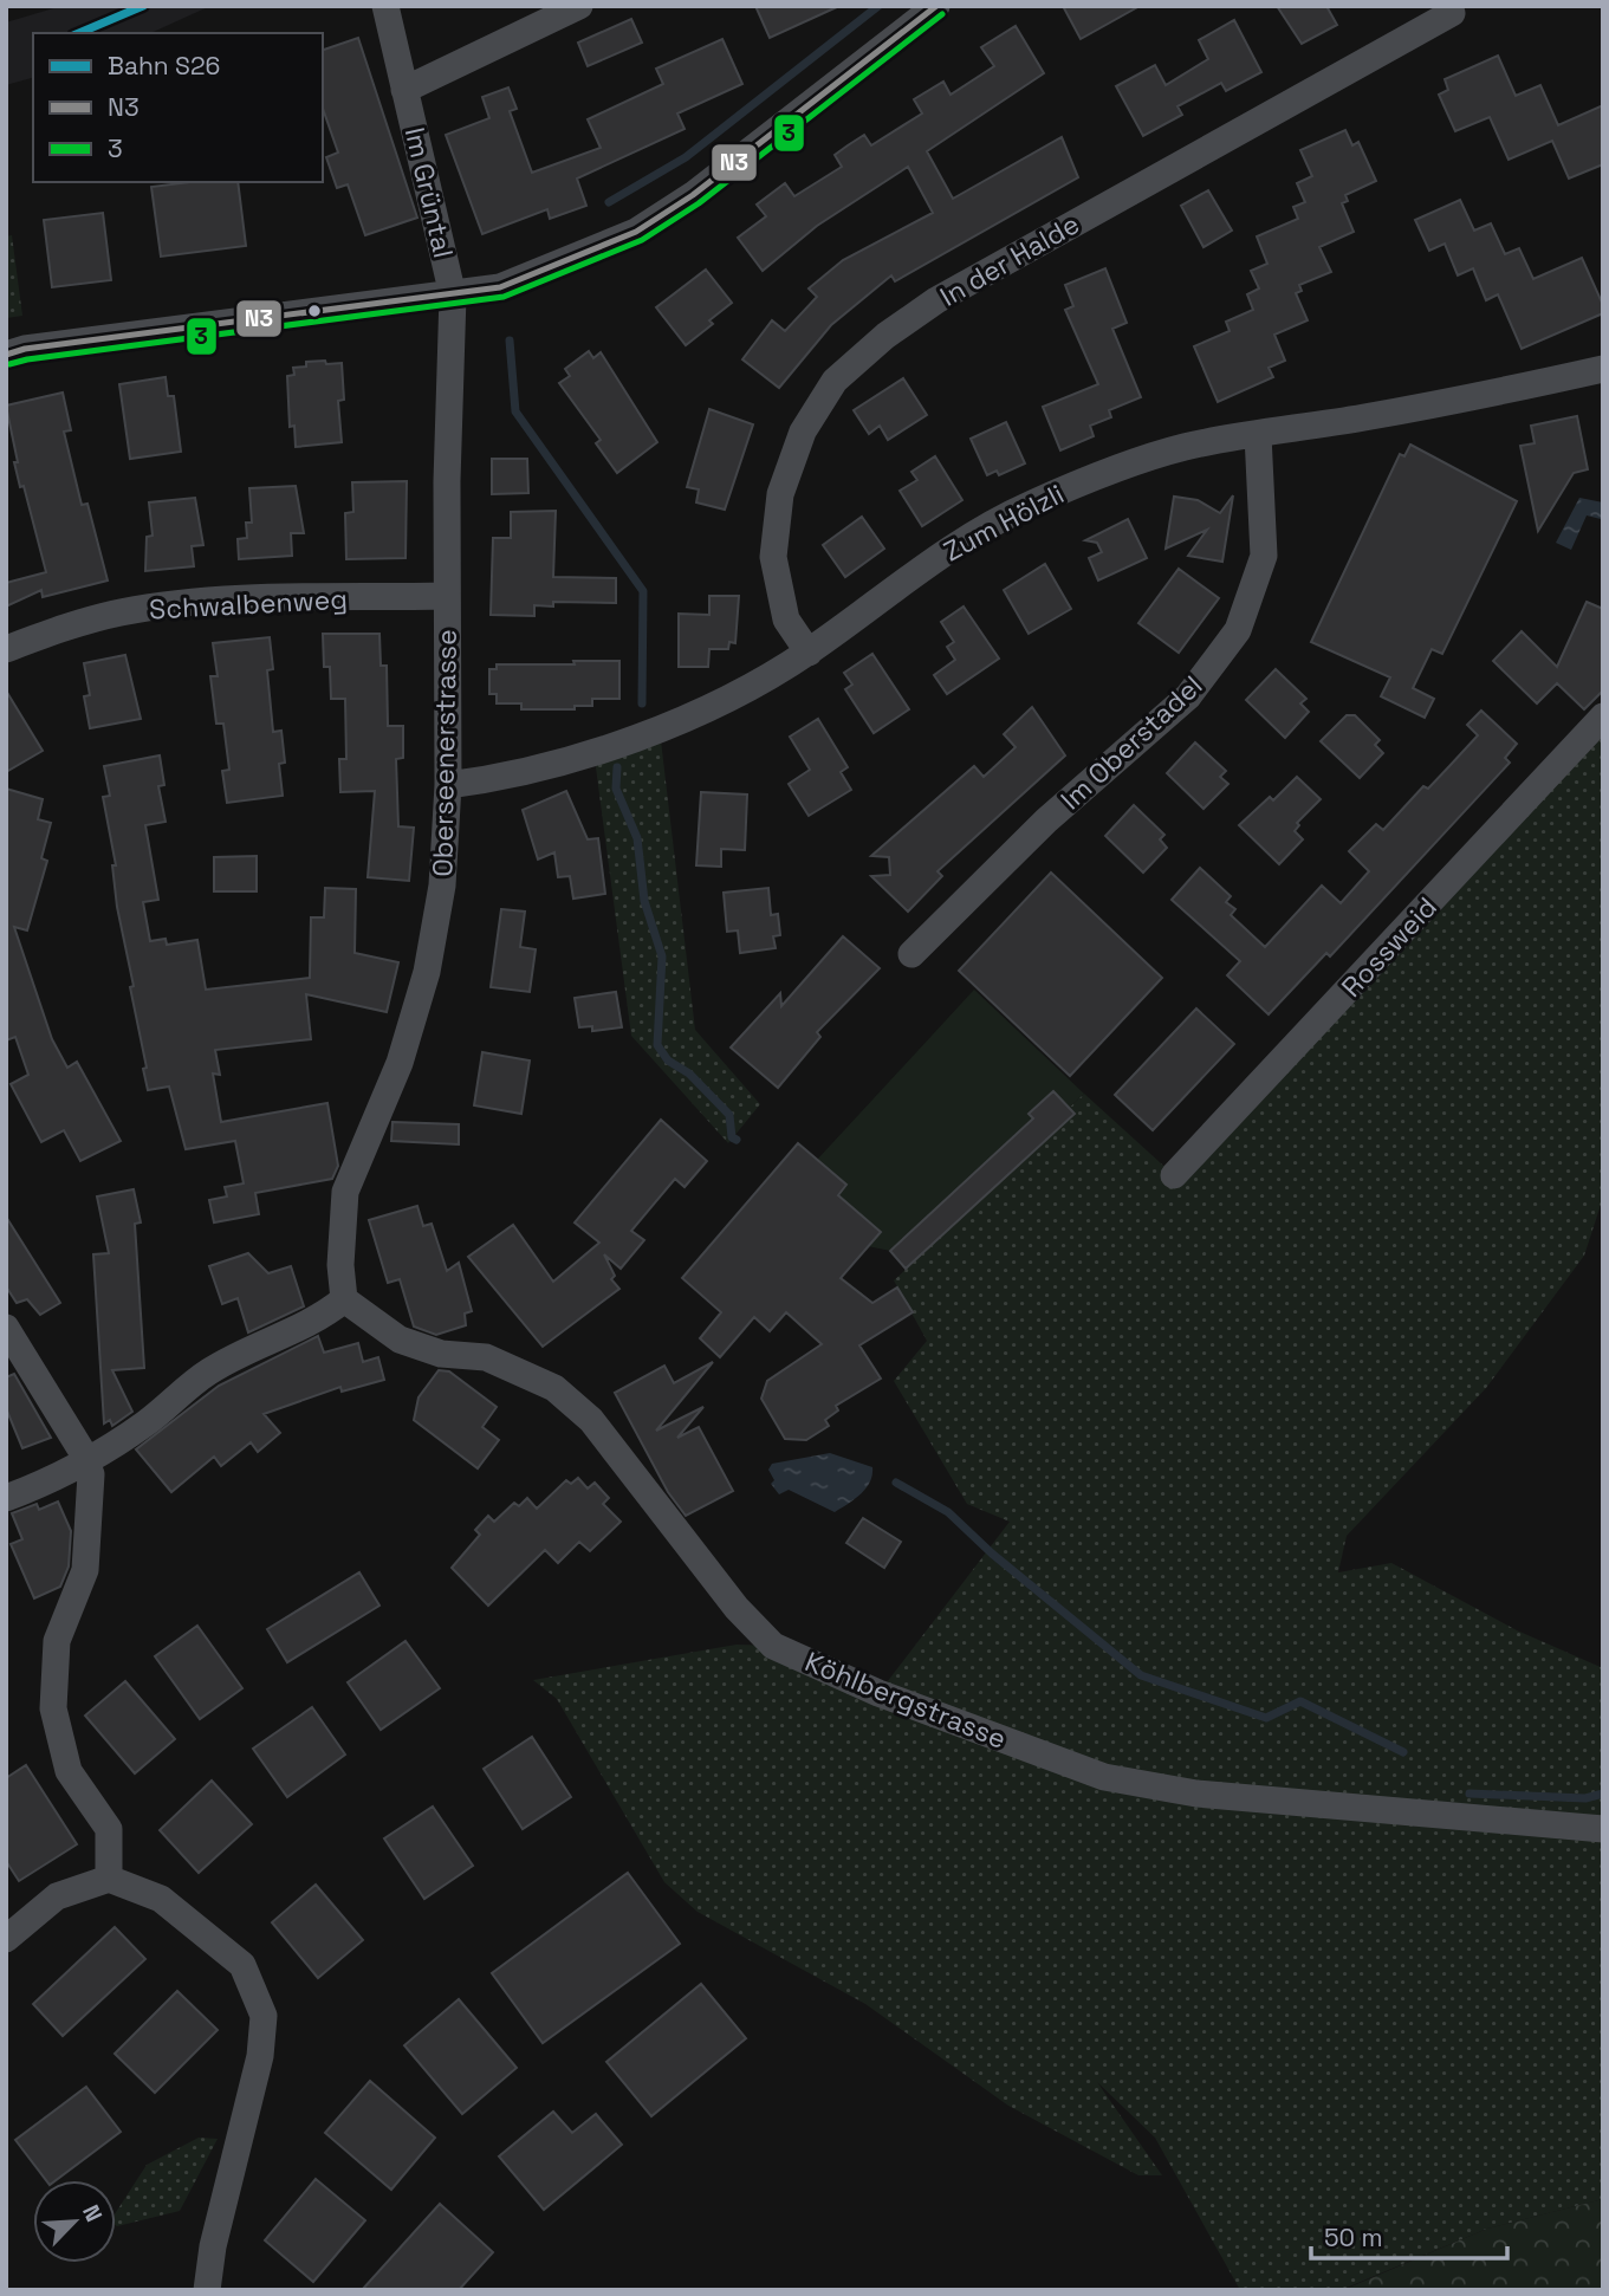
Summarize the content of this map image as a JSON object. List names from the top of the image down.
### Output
{
  "streets": {
    "street": [
      "Im Grüntal",
      "In der Halde",
      "Zum Hölzli",
      "Schwalbenweg",
      "Im Oberstadel",
      "Oberseenerstrasse",
      "Rossweid",
      "Köhlbergstrasse"
    ]
  },
  "crossings": [
    ["Im Grüntal", "Oberseenerstrasse"],
    ["In der Halde", "Zum Hölzli"],
    ["Zum Hölzli", "Im Oberstadel"],
    ["Zum Hölzli", "Oberseenerstrasse"],
    ["Schwalbenweg", "Oberseenerstrasse"],
    ["Oberseenerstrasse", "Köhlbergstrasse"]
  ],
  "lines": ["rail line S26", "transit line N3", "transit line 3"],
  "legend": ["Bahn S26", "N3", "3"],
  "scale_bar": "50 m",
  "north": "top right"
}
